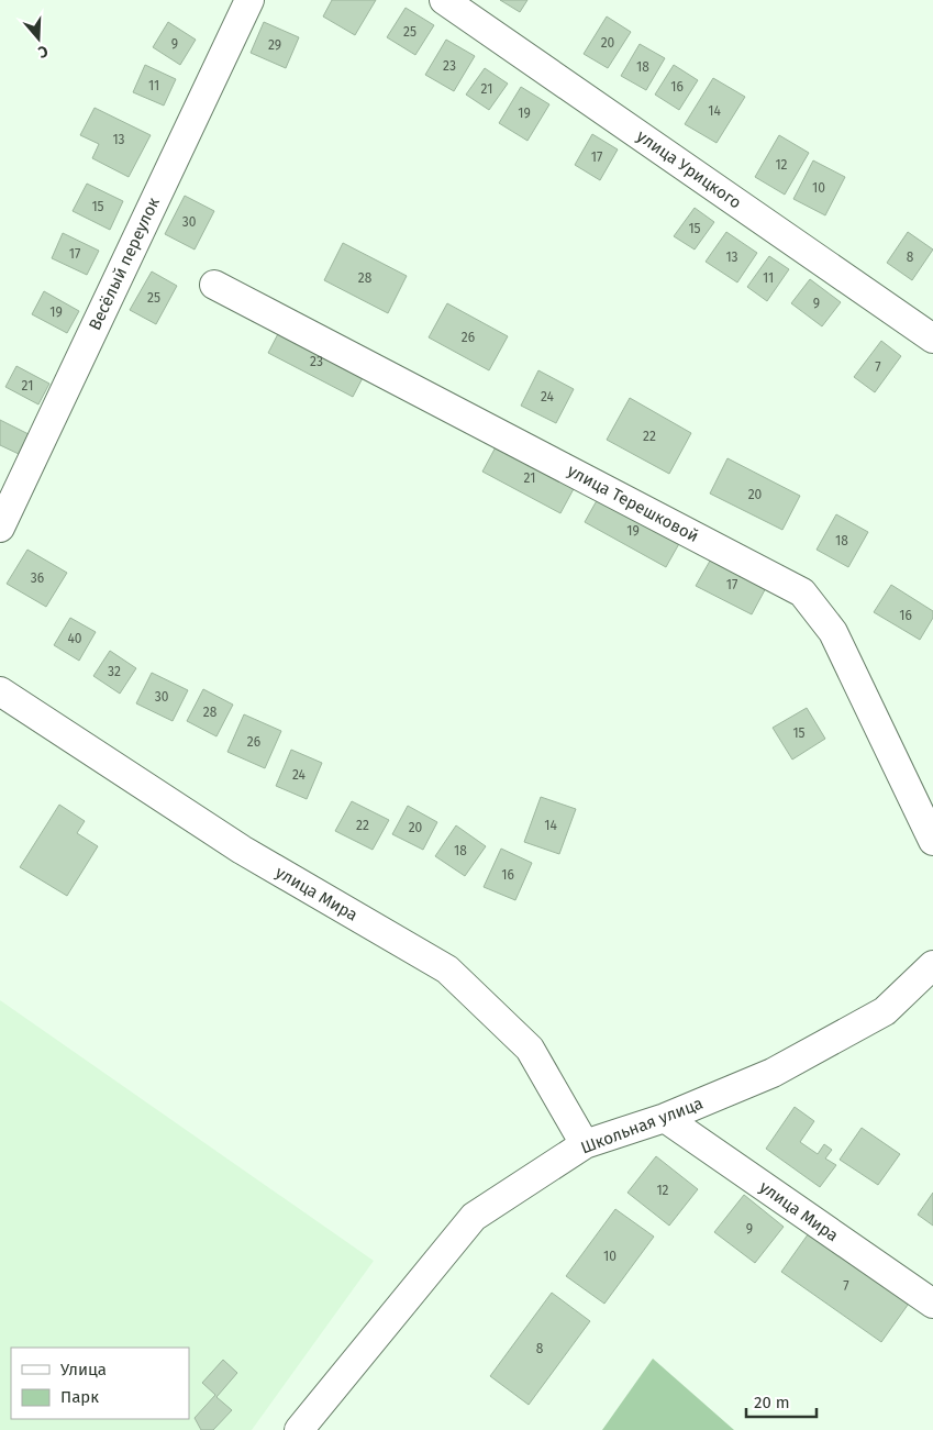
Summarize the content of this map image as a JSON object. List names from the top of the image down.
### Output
{
  "streets": {
    "street": [
      "улица Урицкого",
      "Весёлый переулок",
      "улица Терешковой",
      "улица Мира",
      "Школьная улица"
    ]
  },
  "crossings": [
    ["улица Мира", "Школьная улица"]
  ],
  "house_numbers": [
    "25",
    "20",
    "9",
    "29",
    "23",
    "18",
    "11",
    "16",
    "21",
    "14",
    "19",
    "13",
    "17",
    "12",
    "10",
    "15",
    "30",
    "15",
    "17",
    "13",
    "8",
    "28",
    "11",
    "25",
    "9",
    "19",
    "26",
    "23",
    "7",
    "21",
    "24",
    "22",
    "21",
    "20",
    "19",
    "18",
    "36",
    "17",
    "16",
    "40",
    "32",
    "30",
    "28",
    "15",
    "26",
    "24",
    "22",
    "14",
    "20",
    "18",
    "16",
    "12",
    "9",
    "10",
    "7",
    "8"
  ],
  "legend": ["Улица", "Парк"],
  "scale_bar": "20 m",
  "north": "bottom"
}
